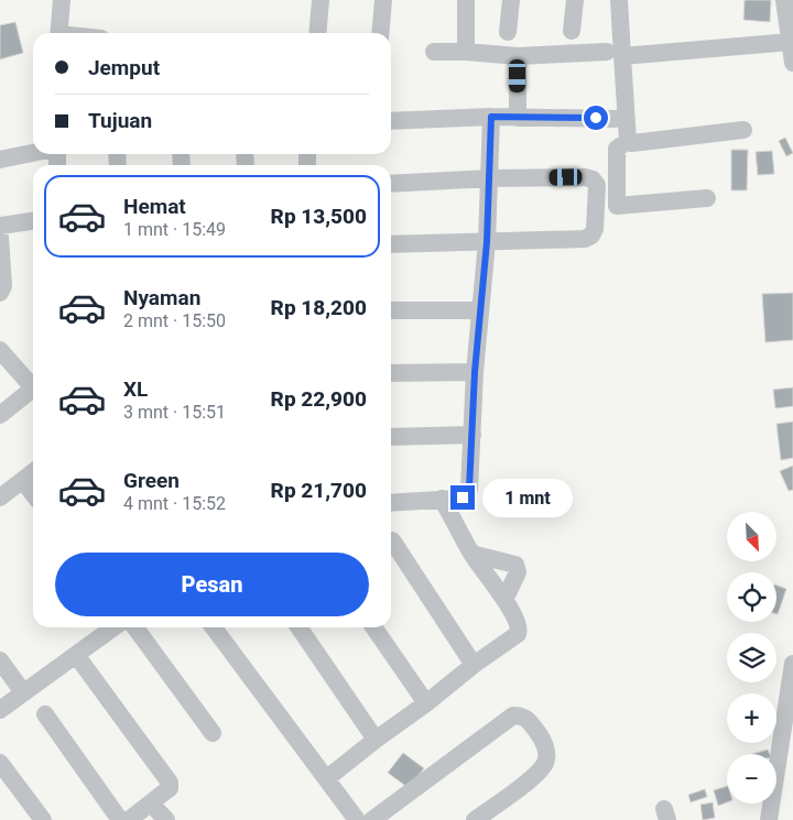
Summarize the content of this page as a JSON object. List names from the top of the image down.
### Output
{
  "north": "bottom right",
  "page": {
    "banner": ["Jemput", "Tujuan"],
    "list": [
      {
        "name": "Hemat",
        "note": "1 mnt · 15:49",
        "value": "Rp 13,500"
      },
      {
        "name": "Nyaman",
        "note": "2 mnt · 15:50",
        "value": "Rp 18,200"
      },
      {
        "name": "XL",
        "note": "3 mnt · 15:51",
        "value": "Rp 22,900"
      },
      {
        "name": "Green",
        "note": "4 mnt · 15:52",
        "value": "Rp 21,700"
      }
    ],
    "bubble": "1 mnt",
    "map_buttons": ["+", "−"],
    "buttons": "Pesan"
  }
}
